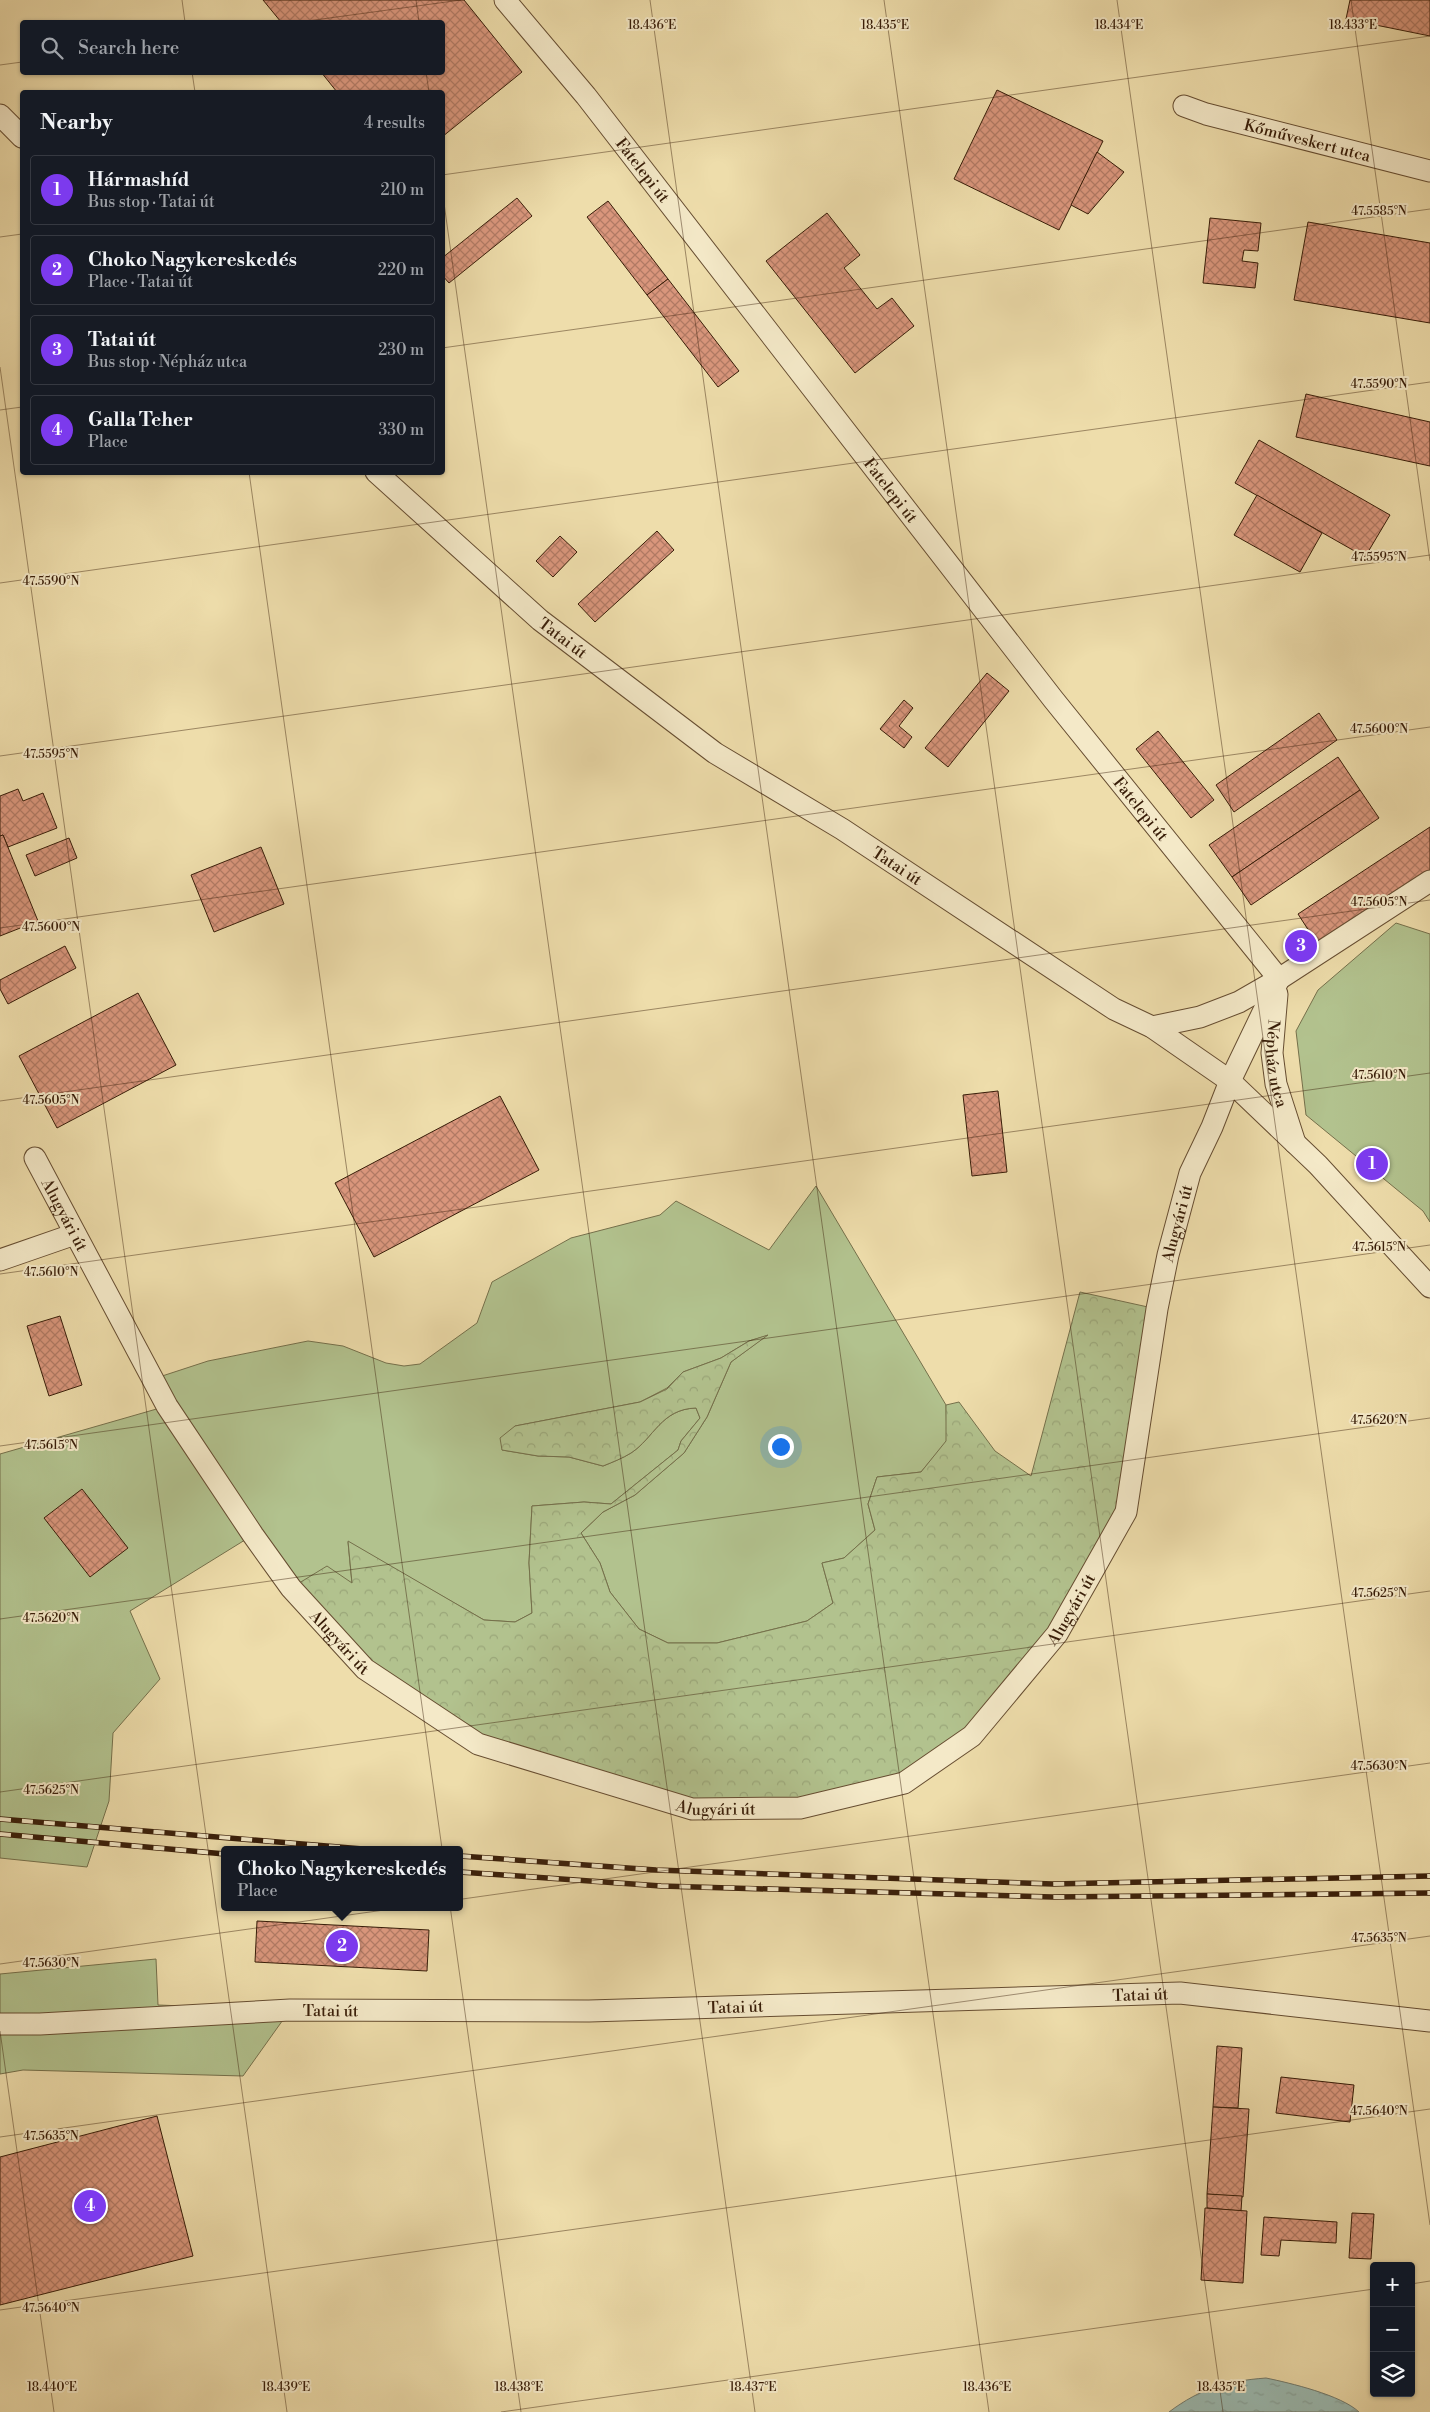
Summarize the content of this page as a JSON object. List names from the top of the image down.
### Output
{
  "streets": {
    "street": [
      "Kőműveskert utca",
      "Fatelepi út",
      "Tatai út",
      "Népház utca",
      "Alugyári út"
    ]
  },
  "crossings": [
    ["Fatelepi út", "Népház utca"],
    ["Tatai út", "Népház utca"],
    ["Tatai út", "Alugyári út"],
    ["Népház utca", "Alugyári út"]
  ],
  "page": {
    "search": "Search here",
    "heading": ["Nearby", "4 results"],
    "list": [
      {
        "mark": "1",
        "name": "Hármashíd",
        "note": "Bus stop · Tatai út",
        "value": "210 m"
      },
      {
        "mark": "2",
        "name": "Choko Nagykereskedés",
        "note": "Place · Tatai út",
        "value": "220 m"
      },
      {
        "mark": "3",
        "name": "Tatai út",
        "note": "Bus stop · Népház utca",
        "value": "230 m"
      },
      {
        "mark": "4",
        "name": "Galla Teher",
        "note": "Place",
        "value": "330 m"
      }
    ],
    "pins": [
      "3",
      "1",
      "2",
      "4"
    ],
    "popup": ["Choko Nagykereskedés", "Place"],
    "map_buttons": ["+", "−"]
  },
  "coordinates": [
    "18.436°E",
    "18.435°E",
    "18.434°E",
    "18.433°E",
    "47.5585°N",
    "47.5590°N",
    "47.5595°N",
    "47.5600°N",
    "47.5605°N",
    "47.5610°N",
    "47.5615°N",
    "47.5620°N",
    "47.5625°N",
    "47.5630°N",
    "47.5635°N",
    "47.5640°N",
    "18.440°E",
    "18.439°E",
    "18.438°E",
    "18.437°E"
  ]
}
